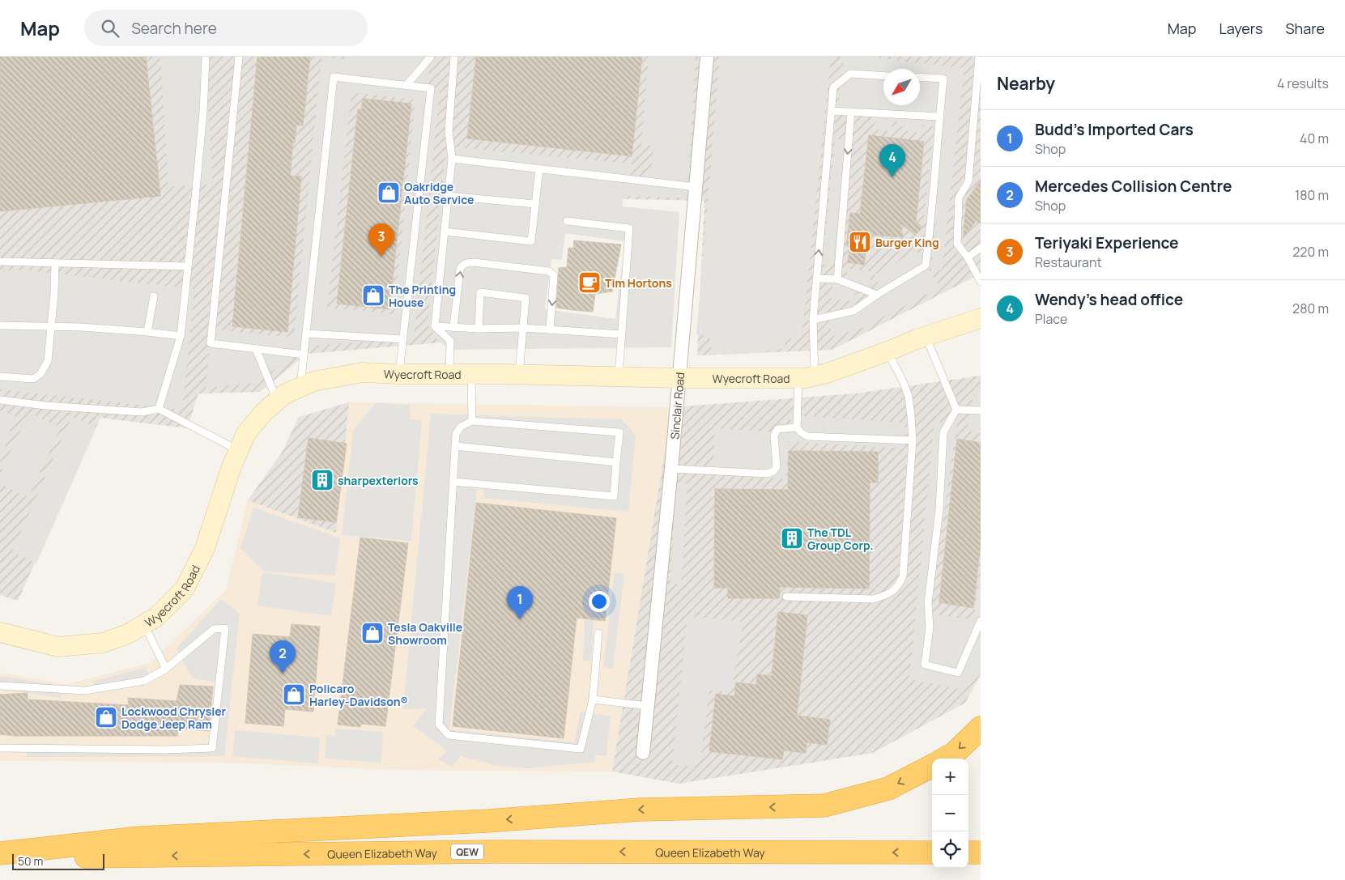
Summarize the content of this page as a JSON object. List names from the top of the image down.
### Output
{
  "streets": {
    "highway": ["QEW", "Queen Elizabeth Way"],
    "street": ["Wyecroft Road", "Sinclair Road"]
  },
  "crossings": [
    ["Wyecroft Road", "Sinclair Road"]
  ],
  "places": {
    "shop": [
      "Oakridge Auto Service",
      "The Printing House",
      "Tesla Oakville Showroom",
      "Policaro Harley-Davidson®",
      "Lockwood Chrysler Dodge Jeep Ram"
    ],
    "restaurant": ["Burger King"],
    "cafe": ["Tim Hortons"],
    "building": ["sharpexteriors", "The TDL Group Corp."]
  },
  "scale_bar": "50 m",
  "north": "bottom left",
  "page": {
    "header": "Map",
    "search": "Search here",
    "nav": ["Map", "Layers", "Share"],
    "heading": ["Nearby", "4 results"],
    "list": [
      {
        "mark": "1",
        "name": "Budd's Imported Cars",
        "note": "Shop",
        "value": "40 m"
      },
      {
        "mark": "2",
        "name": "Mercedes Collision Centre",
        "note": "Shop",
        "value": "180 m"
      },
      {
        "mark": "3",
        "name": "Teriyaki Experience",
        "note": "Restaurant",
        "value": "220 m"
      },
      {
        "mark": "4",
        "name": "Wendy's head office",
        "note": "Place",
        "value": "280 m"
      }
    ],
    "pins": [
      "4",
      "3",
      "1",
      "2"
    ],
    "map_buttons": ["+", "−"],
    "scale": "50 m"
  }
}
